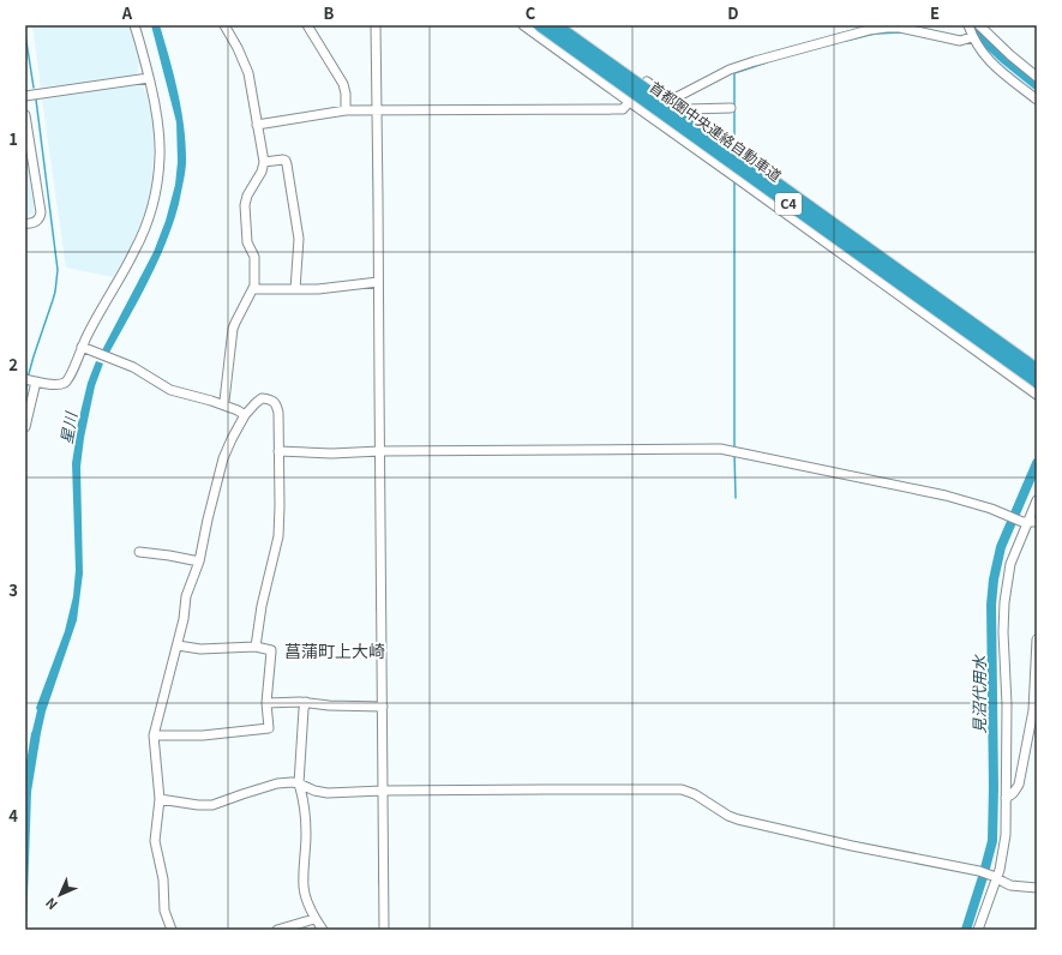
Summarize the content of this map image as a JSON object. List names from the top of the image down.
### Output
{
  "streets": {
    "highway": ["首都圏中央連絡自動車道", "C4"]
  },
  "districts": ["菖蒲町上大崎"],
  "water": ["星川", "見沼代用水"],
  "north": "bottom left",
  "grid": {
    "columns": [
      "A",
      "B",
      "C",
      "D",
      "E"
    ],
    "rows": [
      "1",
      "2",
      "3",
      "4"
    ]
  }
}
